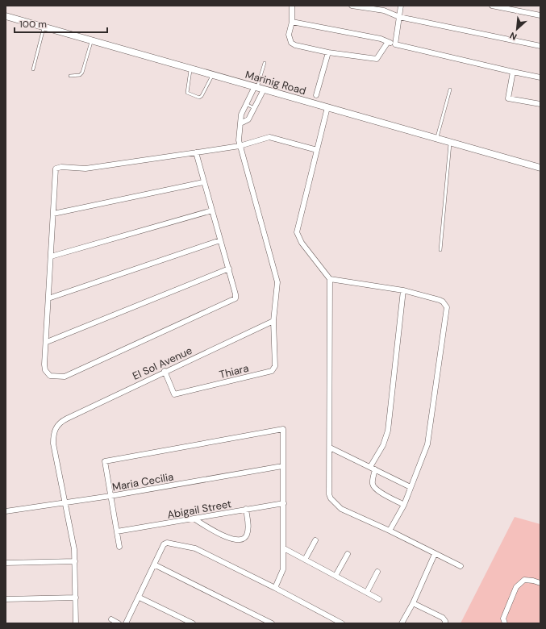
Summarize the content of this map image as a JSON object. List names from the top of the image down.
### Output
{
  "streets": {
    "street": [
      "Marinig Road",
      "El Sol Avenue",
      "Thiara",
      "Maria Cecilia",
      "Abigail Street"
    ]
  },
  "crossings": [
    ["El Sol Avenue", "Thiara"],
    ["El Sol Avenue", "Maria Cecilia"]
  ],
  "scale_bar": "100 m",
  "north": "bottom left"
}
